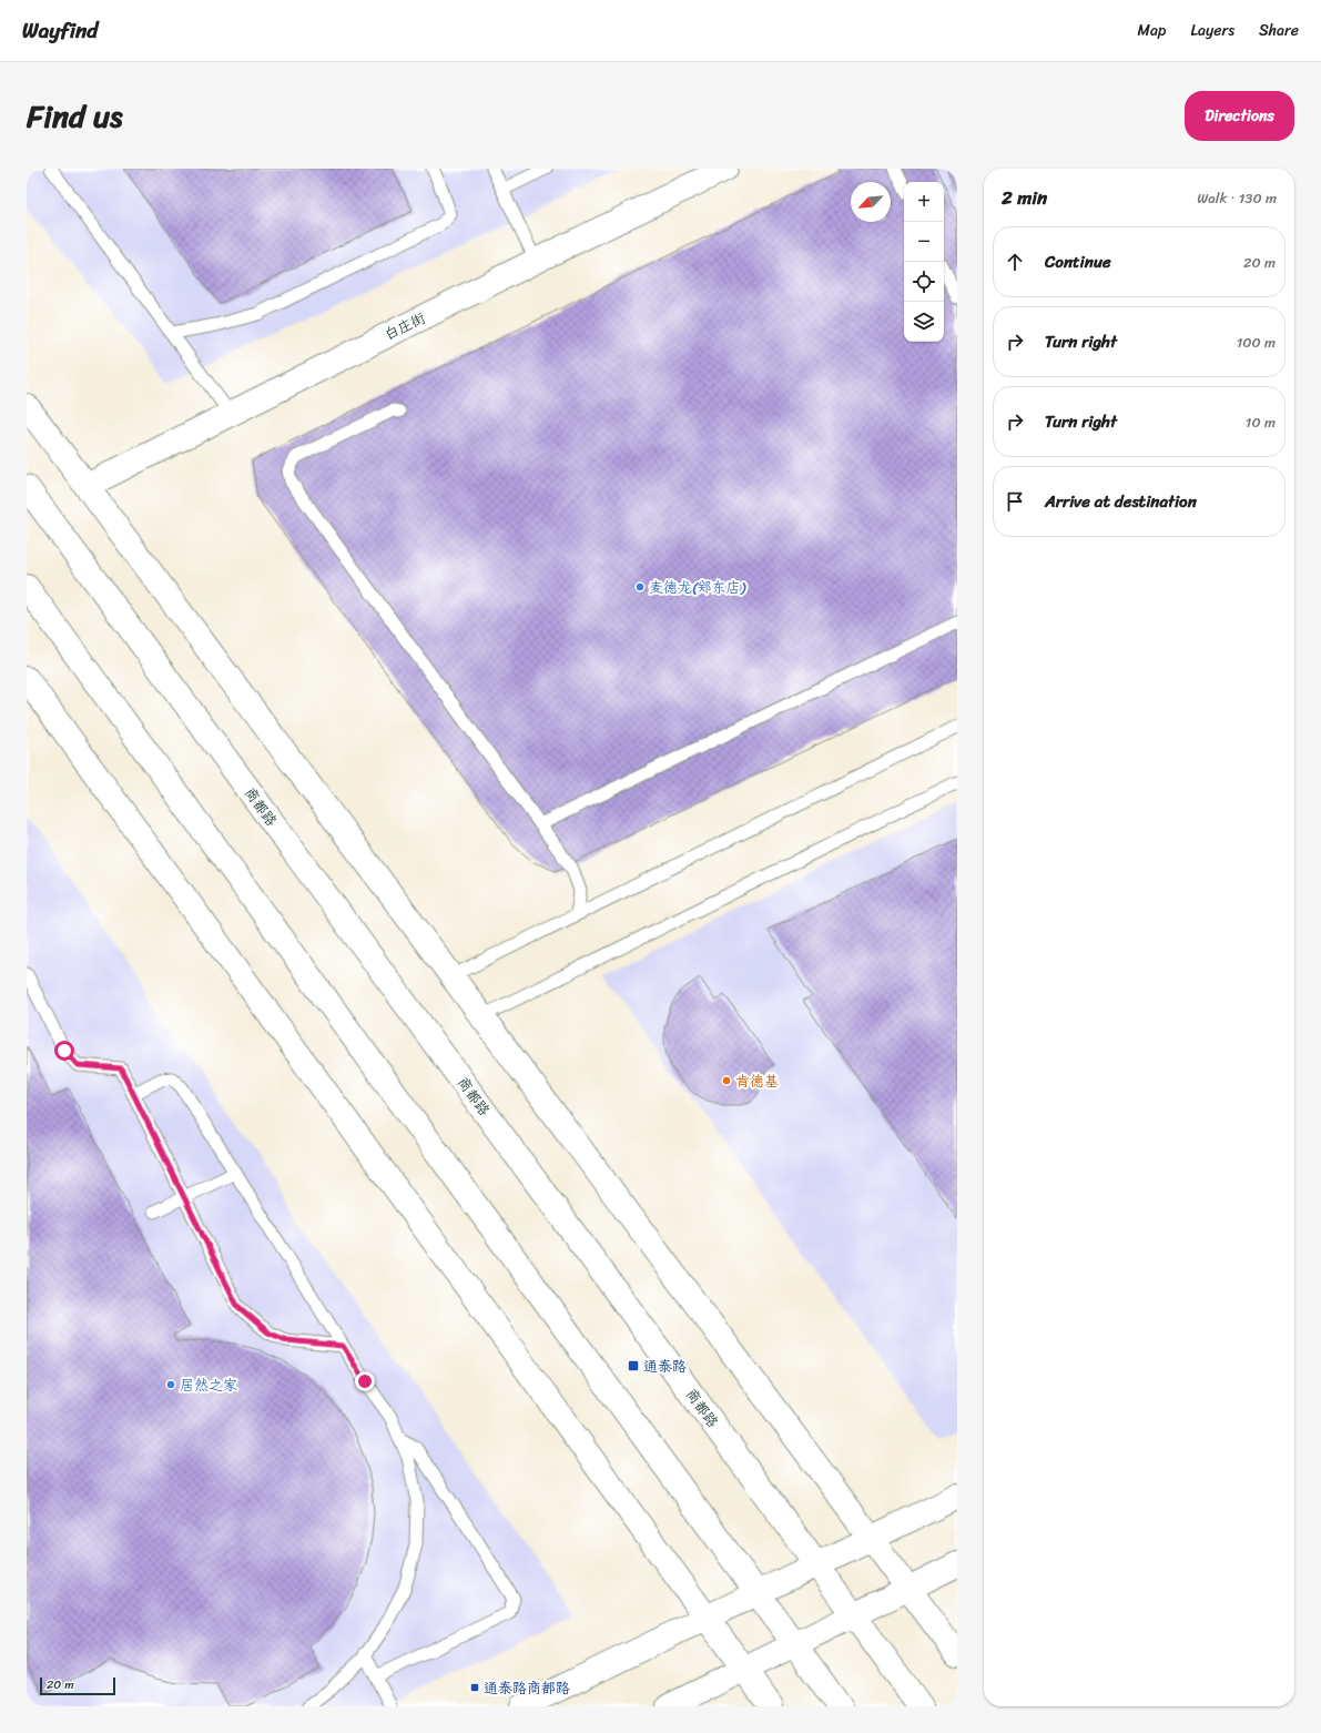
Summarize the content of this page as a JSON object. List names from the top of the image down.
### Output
{
  "streets": {
    "street": ["白庄街", "商都路"]
  },
  "places": {
    "other": ["麦德龙(郑东店)", "肯德基", "居然之家"],
    "transit": ["通泰路", "通泰路商都路"]
  },
  "scale_bar": "20 m",
  "north": "bottom left",
  "page": {
    "header": "Wayfind",
    "nav": ["Map", "Layers", "Share"],
    "title": "Find us",
    "buttons": "Directions",
    "heading": ["2 min", "Walk · 130 m"],
    "map_buttons": ["+", "−"],
    "list": [
      ["Continue", "20 m"],
      ["Turn right", "100 m"],
      ["Turn right", "10 m"],
      "Arrive at destination"
    ],
    "scale": "20 m"
  }
}
